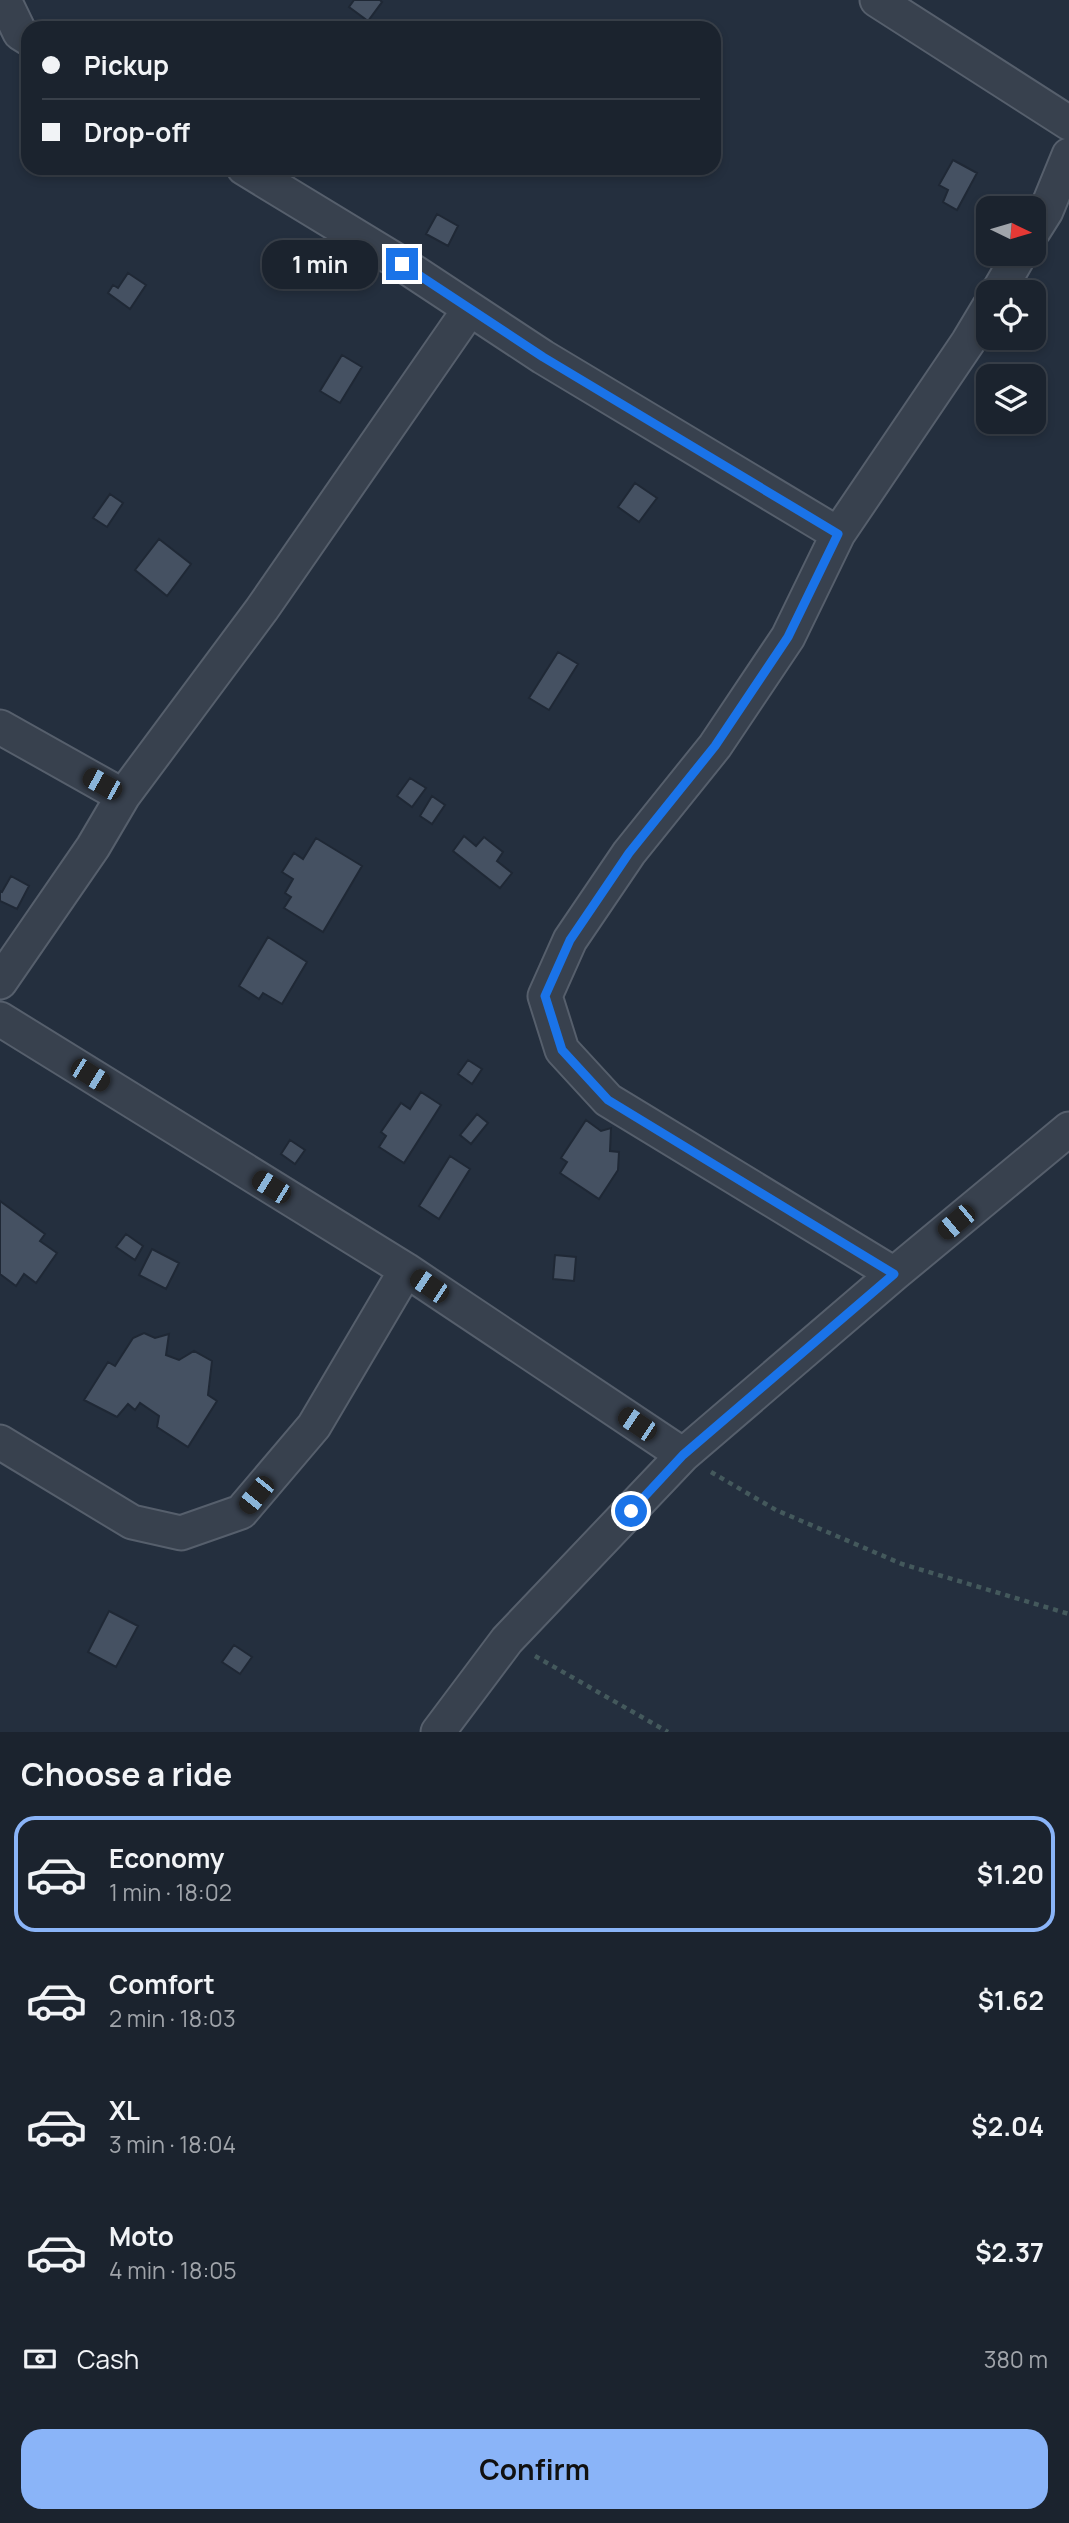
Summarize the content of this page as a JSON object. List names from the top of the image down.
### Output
{
  "north": "right",
  "page": {
    "banner": ["Pickup", "Drop-off"],
    "bubble": "1 min",
    "heading": "Choose a ride",
    "list": [
      {
        "name": "Economy",
        "note": "1 min · 18:02",
        "value": "$1.20"
      },
      {
        "name": "Comfort",
        "note": "2 min · 18:03",
        "value": "$1.62"
      },
      {
        "name": "XL",
        "note": "3 min · 18:04",
        "value": "$2.04"
      },
      {
        "name": "Moto",
        "note": "4 min · 18:05",
        "value": "$2.37"
      }
    ],
    "pay": ["Cash", "380 m"],
    "buttons": "Confirm"
  }
}
